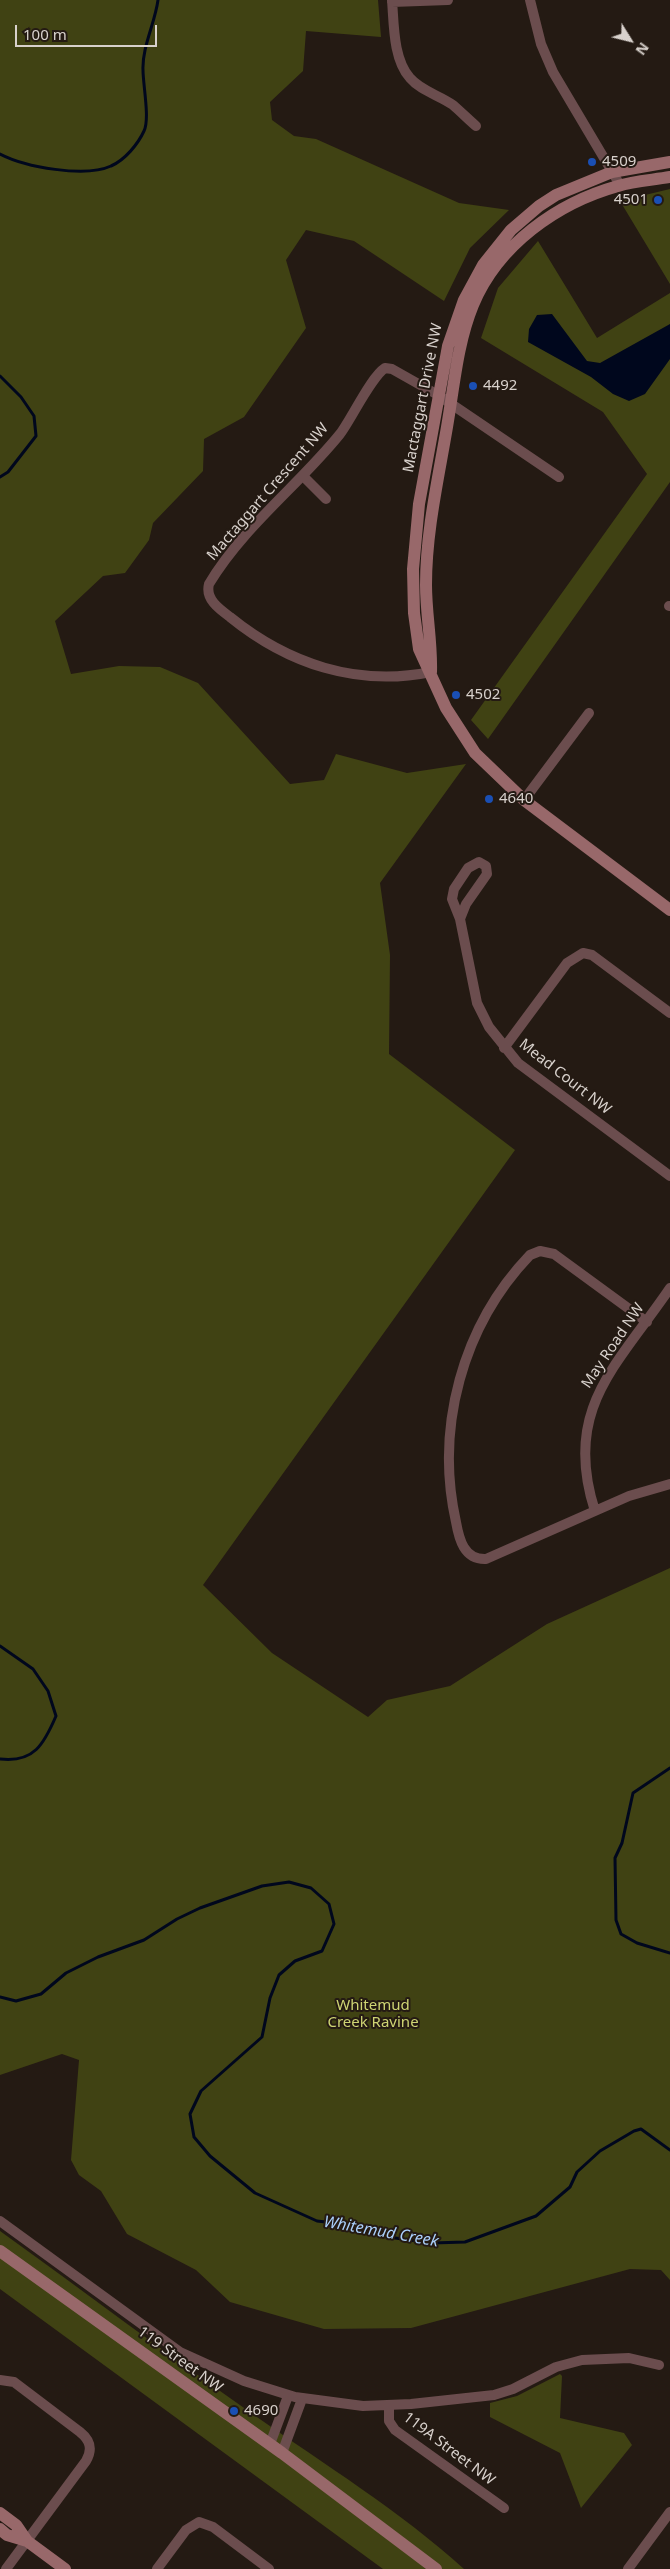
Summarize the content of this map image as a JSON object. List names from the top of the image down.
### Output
{
  "streets": {
    "street": [
      "Mactaggart Drive NW",
      "Mactaggart Crescent NW",
      "Mead Court NW",
      "May Road NW",
      "119 Street NW",
      "119A Street NW"
    ]
  },
  "crossings": [
    ["Mactaggart Drive NW", "Mactaggart Crescent NW"],
    ["119 Street NW", "119A Street NW"]
  ],
  "water": ["Whitemud Creek"],
  "parks": ["Whitemud Creek Ravine"],
  "places": [
    "4509",
    "4501",
    "4492",
    "4502",
    "4640",
    "4690"
  ],
  "scale_bar": "100 m",
  "north": "bottom right"
}
